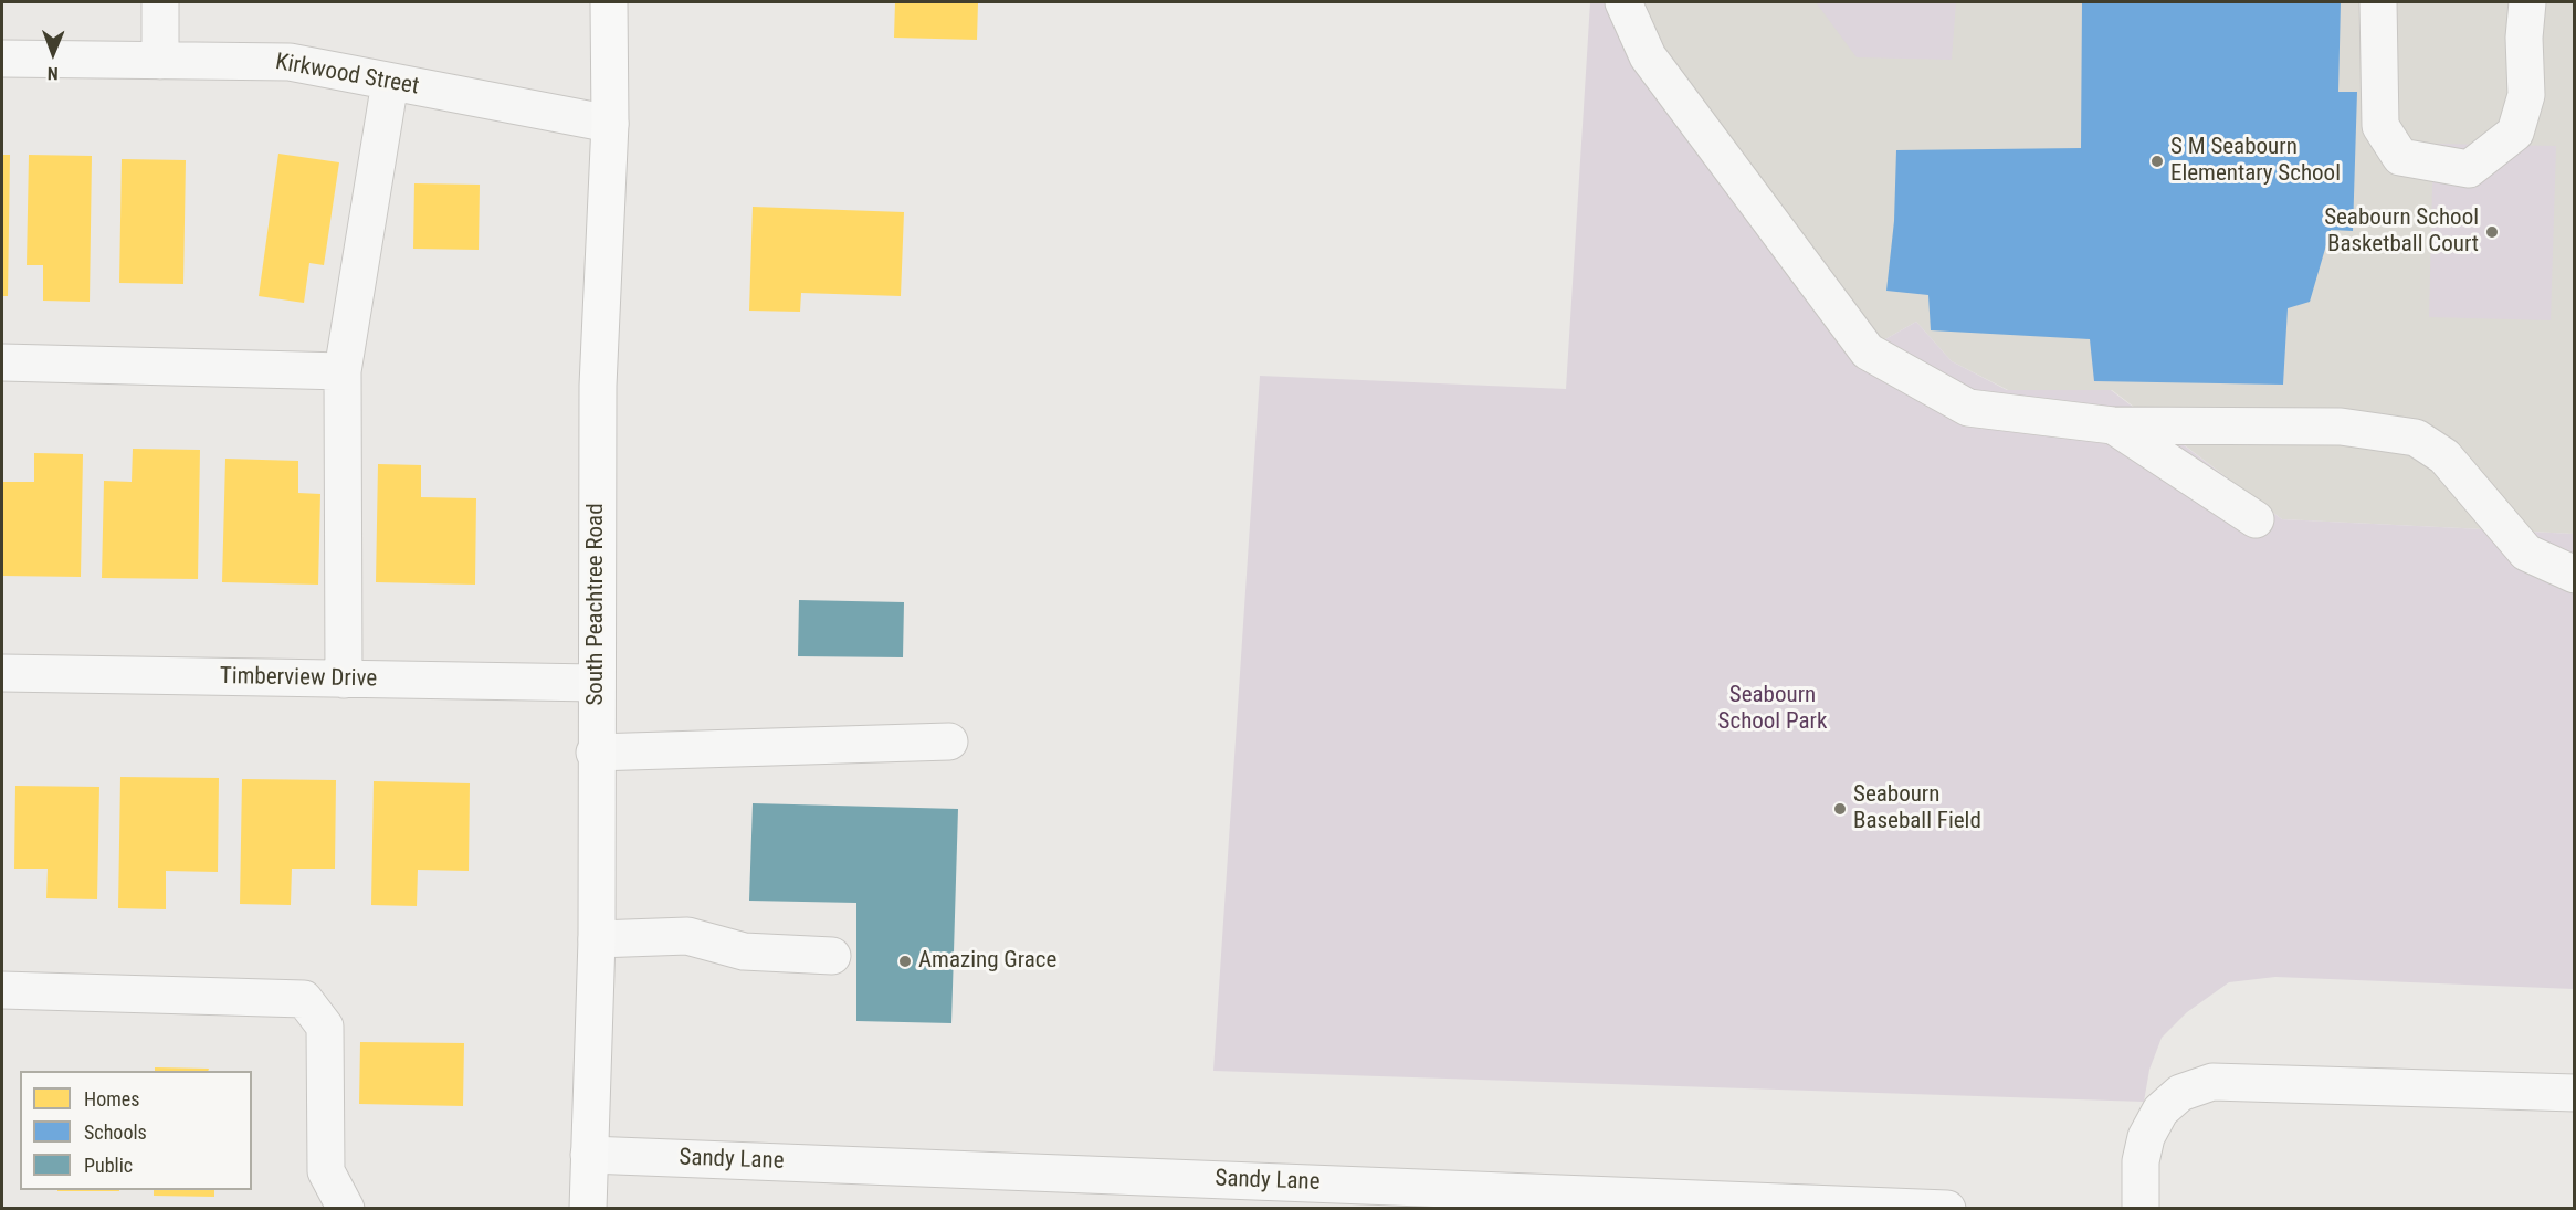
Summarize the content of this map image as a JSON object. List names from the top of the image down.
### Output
{
  "streets": {
    "main road": ["South Peachtree Road"],
    "street": ["Kirkwood Street", "Timberview Drive", "Sandy Lane"]
  },
  "crossings": [
    ["Kirkwood Street", "South Peachtree Road"],
    ["South Peachtree Road", "Timberview Drive"],
    ["South Peachtree Road", "Sandy Lane"]
  ],
  "parks": ["Seabourn School Park"],
  "places": [
    "S M Seabourn Elementary School",
    "Seabourn School Basketball Court",
    "Seabourn Baseball Field",
    "Amazing Grace"
  ],
  "legend": ["Homes", "Schools", "Public"],
  "north": "bottom"
}
